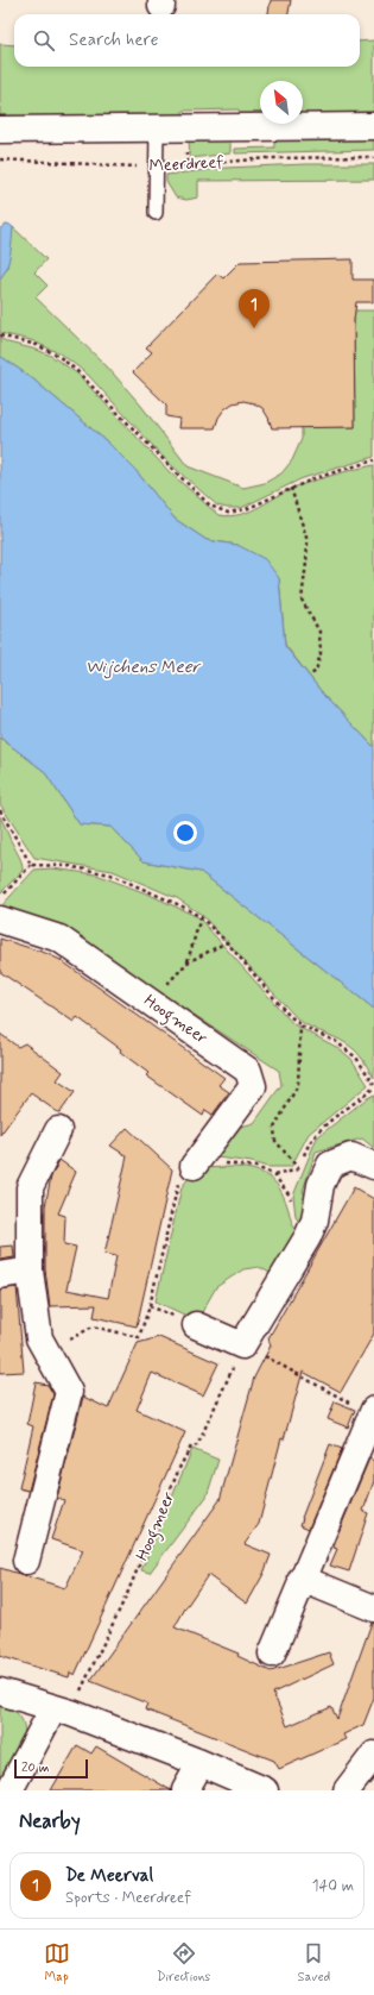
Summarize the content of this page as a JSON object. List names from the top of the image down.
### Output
{
  "streets": {
    "street": ["Meerdreef", "Hoogmeer"]
  },
  "water": ["Wijchens Meer"],
  "scale_bar": "20 m",
  "north": "top left",
  "page": {
    "search": "Search here",
    "pins": "1",
    "scale": "20 m",
    "heading": "Nearby",
    "list": [
      {
        "mark": "1",
        "name": "De Meerval",
        "note": "Sports · Meerdreef",
        "value": "140 m"
      }
    ],
    "nav": ["Map", "Directions", "Saved"]
  }
}
